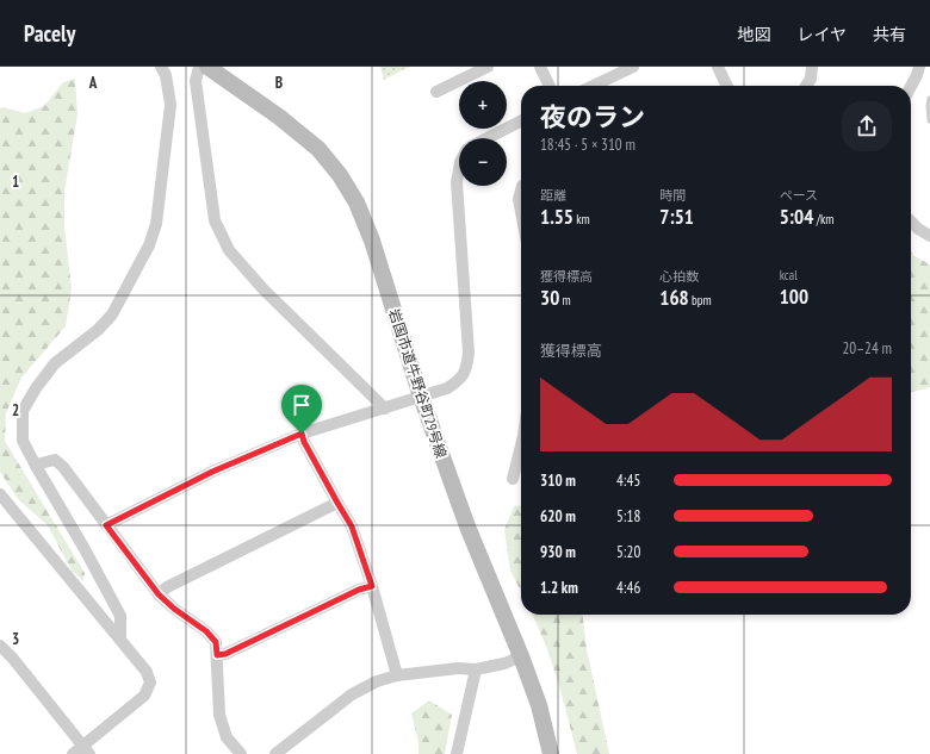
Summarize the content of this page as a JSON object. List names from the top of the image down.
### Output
{
  "streets": {
    "street": ["岩国市道牛野谷町29号線"]
  },
  "page": {
    "header": "Pacely",
    "nav": ["地図", "レイヤ", "共有"],
    "map_buttons": ["+", "−"],
    "heading": ["夜のラン", "18:45 · 5 × 310 m"],
    "stats": [
      ["距離", "1.55 km"],
      ["時間", "7:51"],
      ["ペース", "5:04 /km"],
      ["獲得標高", "30 m"],
      ["心拍数", "168 bpm"],
      ["kcal", "100"]
    ],
    "chart": ["獲得標高", "20–24 m"],
    "list": [
      {
        "name": "310 m",
        "note": "4:45"
      },
      {
        "name": "620 m",
        "note": "5:18"
      },
      {
        "name": "930 m",
        "note": "5:20"
      },
      {
        "name": "1.2 km",
        "note": "4:46"
      }
    ]
  },
  "grid": {
    "columns": ["A", "B"],
    "rows": ["1", "2", "3"]
  }
}
